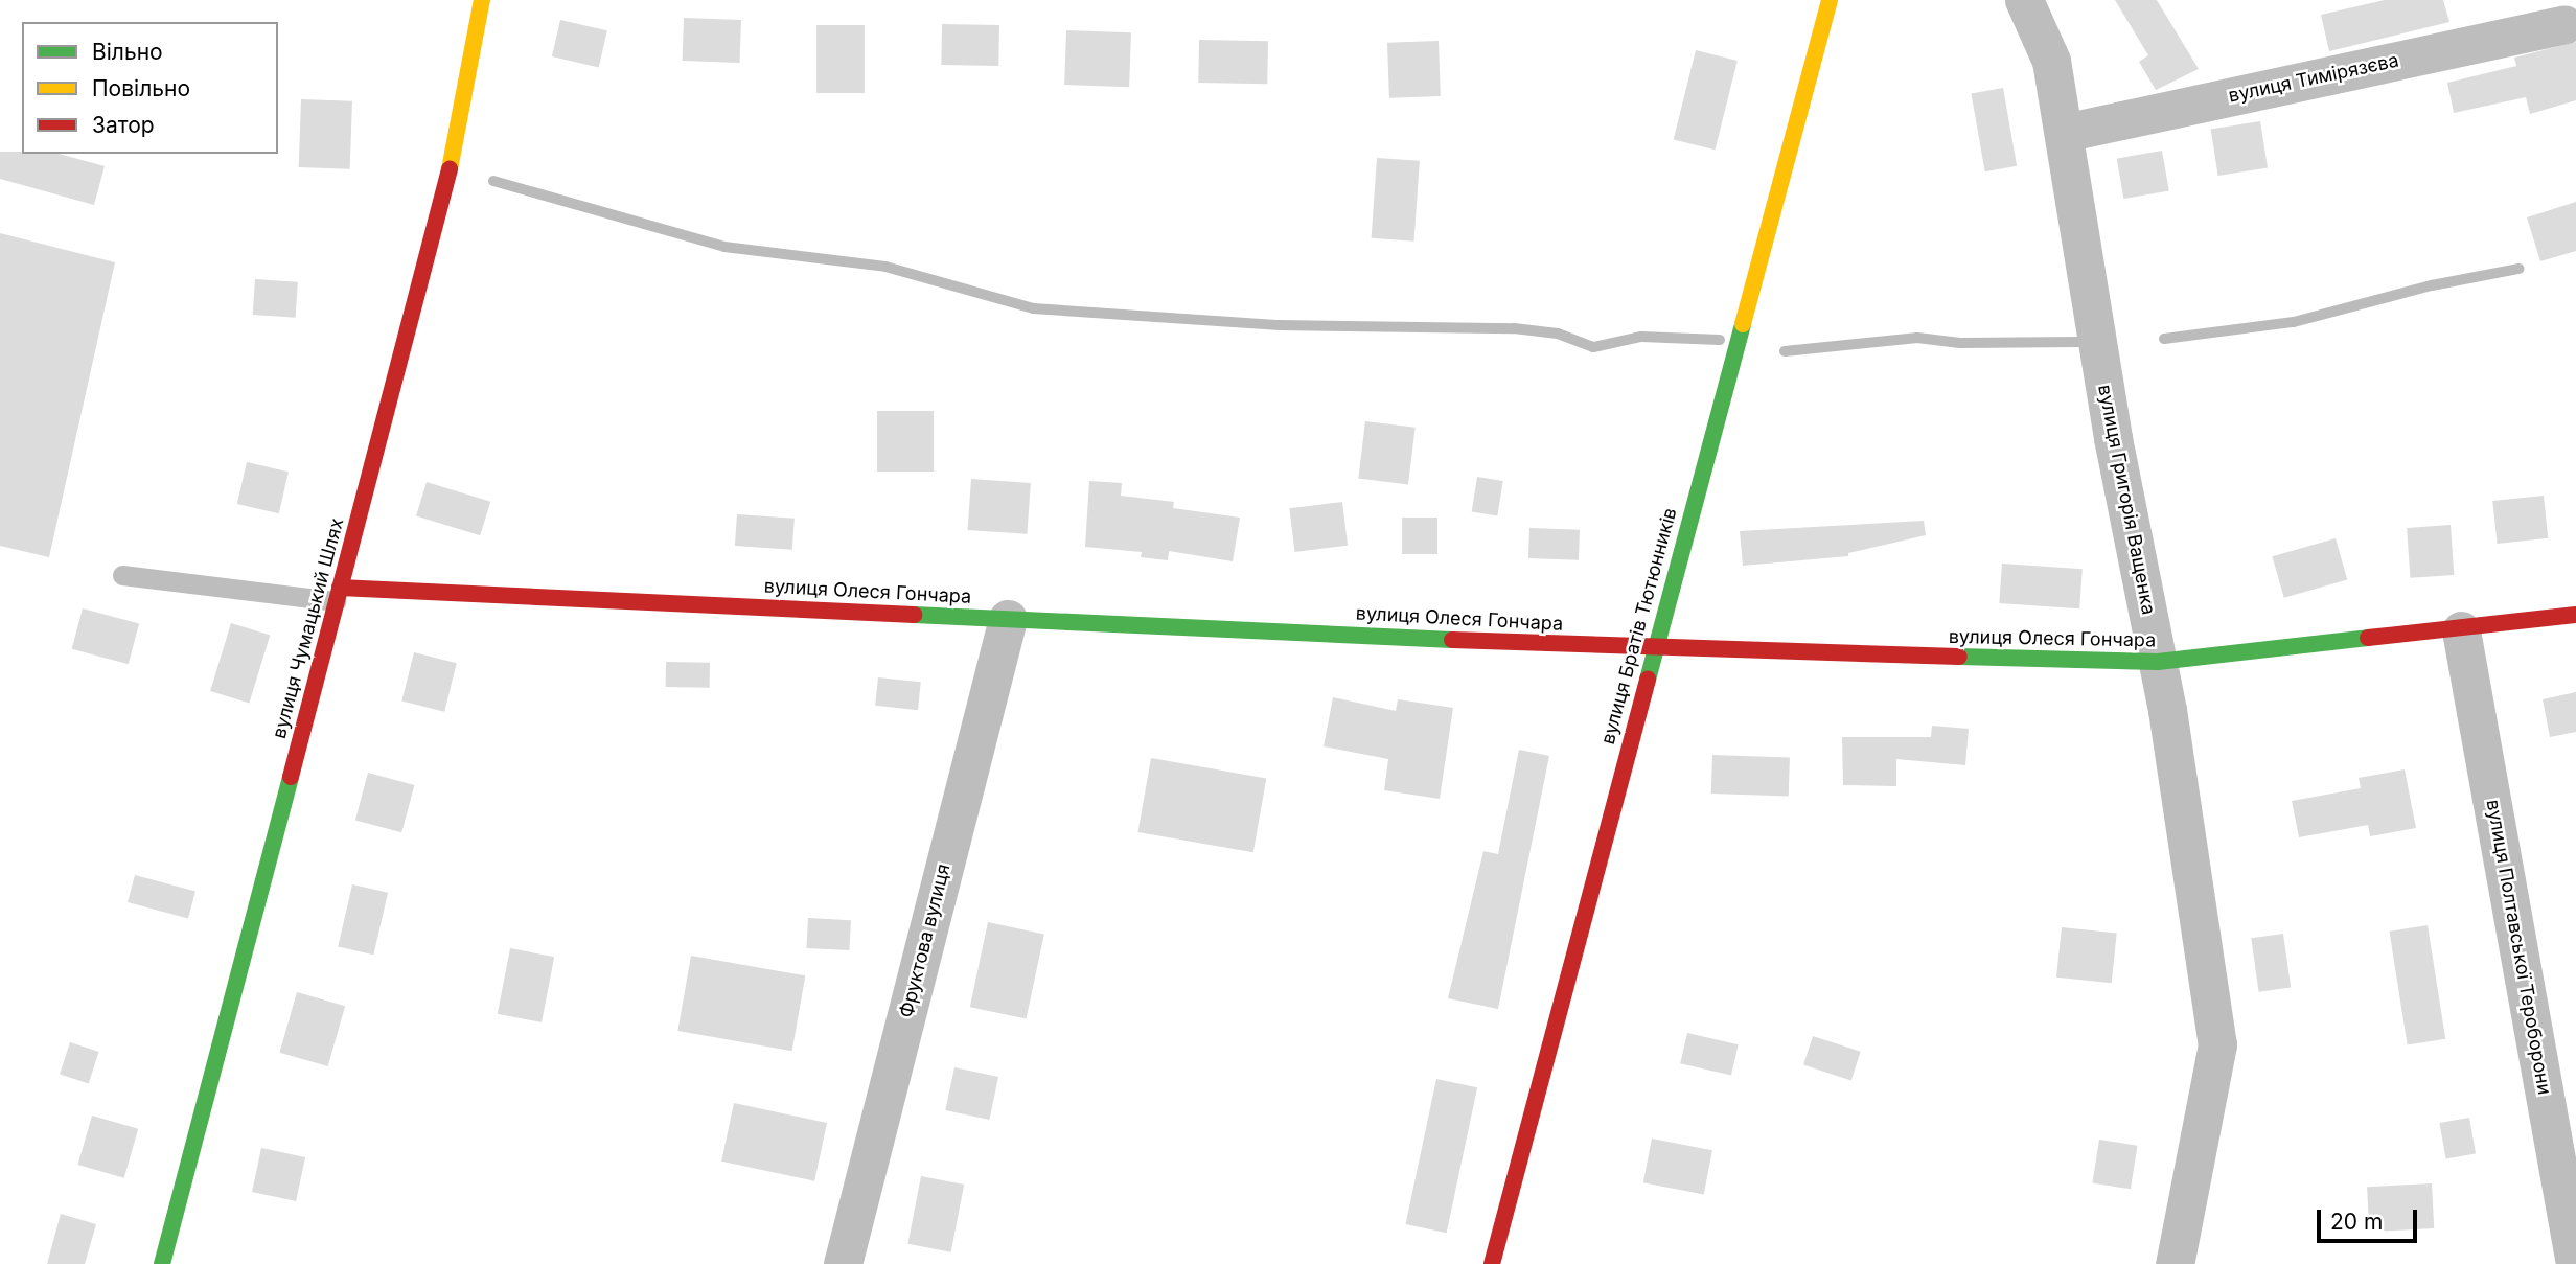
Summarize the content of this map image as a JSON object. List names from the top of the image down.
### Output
{
  "streets": {
    "main road": ["вулиця Олеся Гончара", "вулиця Братів Тютюнників", "вулиця Чумацький Шлях"],
    "street": [
      "вулиця Тимірязєва",
      "вулиця Григорія Ващенка",
      "Фруктова вулиця",
      "вулиця Полтавської Тероборони"
    ]
  },
  "crossings": [
    ["вулиця Тимірязєва", "вулиця Григорія Ващенка"],
    ["вулиця Григорія Ващенка", "вулиця Олеся Гончара"],
    ["вулиця Олеся Гончара", "вулиця Братів Тютюнників"],
    ["вулиця Олеся Гончара", "вулиця Чумацький Шлях"],
    ["вулиця Олеся Гончара", "Фруктова вулиця"],
    ["вулиця Олеся Гончара", "вулиця Полтавської Тероборони"]
  ],
  "legend": ["Вільно", "Повільно", "Затор"],
  "scale_bar": "20 m"
}
